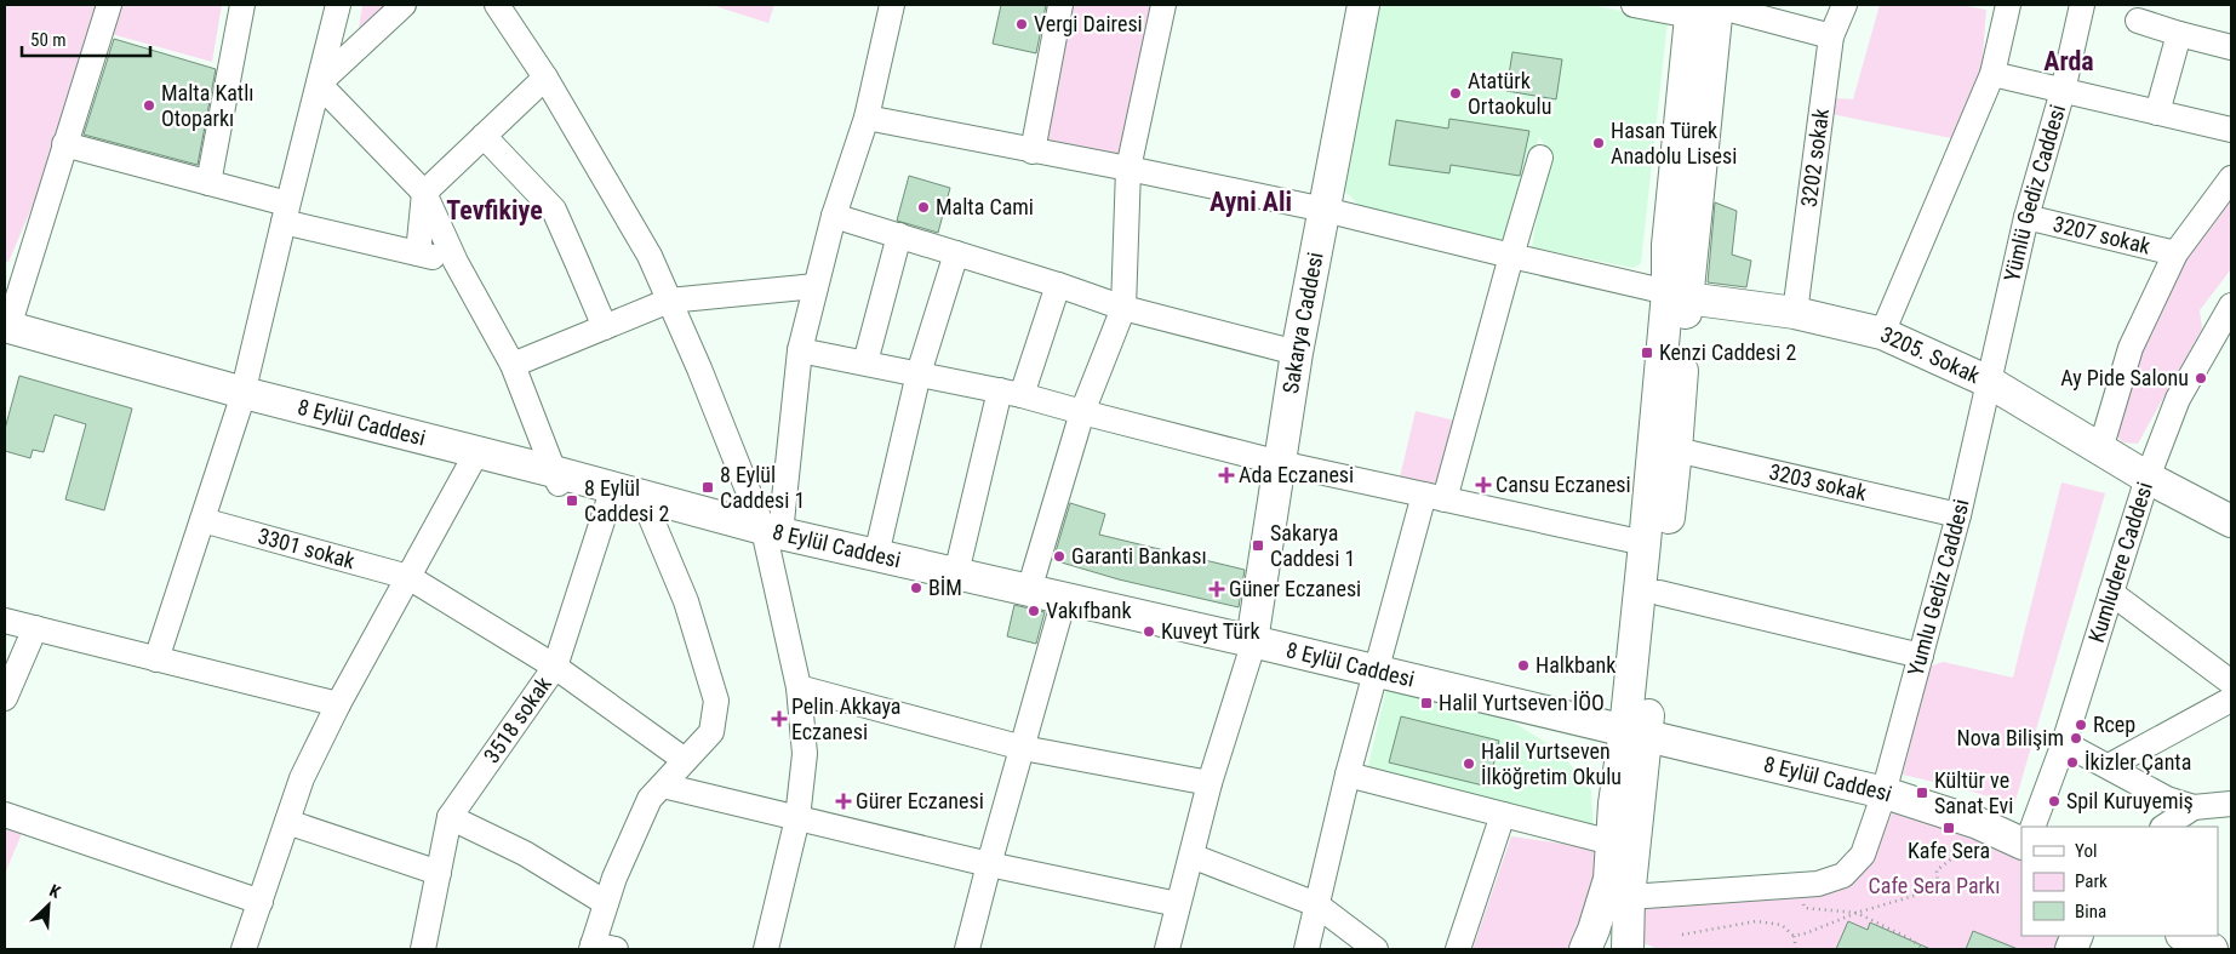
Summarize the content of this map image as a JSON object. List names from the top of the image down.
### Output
{
  "streets": {
    "main road": ["Sakarya Caddesi", "3205. Sokak", "8 Eylül Caddesi"],
    "street": [
      "3202 sokak",
      "Yümlü Gediz Caddesi",
      "3207 sokak",
      "3203 sokak",
      "3301 sokak",
      "Kumludere Caddesi",
      "Yumlu Gediz Caddesi",
      "3518 sokak"
    ]
  },
  "crossings": [
    ["3202 sokak", "3205. Sokak"],
    ["Yümlü Gediz Caddesi", "3207 sokak"],
    ["Yümlü Gediz Caddesi", "3205. Sokak"],
    ["Yümlü Gediz Caddesi", "Yumlu Gediz Caddesi"],
    ["Sakarya Caddesi", "8 Eylül Caddesi"],
    ["3205. Sokak", "Kumludere Caddesi"],
    ["3205. Sokak", "Yumlu Gediz Caddesi"],
    ["8 Eylül Caddesi", "Yumlu Gediz Caddesi"],
    ["8 Eylül Caddesi", "3518 sokak"],
    ["3203 sokak", "Yumlu Gediz Caddesi"],
    ["3301 sokak", "3518 sokak"]
  ],
  "districts": ["Arda", "Ayni Ali", "Tevfikiye"],
  "parks": ["Cafe Sera Parkı"],
  "places": {
    "other": [
      "Vergi Dairesi",
      "Atatürk Ortaokulu",
      "Malta Katlı Otoparkı",
      "Hasan Türek Anadolu Lisesi",
      "Malta Cami",
      "Ay Pide Salonu",
      "Garanti Bankası",
      "BİM",
      "Vakıfbank",
      "Kuveyt Türk",
      "Halkbank",
      "Rcep",
      "Nova Bilişim",
      "İkizler Çanta",
      "Halil Yurtseven İlköğretim Okulu",
      "Spil Kuruyemiş"
    ],
    "transit": [
      "Kenzi Caddesi 2",
      "8 Eylül Caddesi 1",
      "8 Eylül Caddesi 2",
      "Sakarya Caddesi 1",
      "Halil Yurtseven İÖO",
      "Kültür ve Sanat Evi",
      "Kafe Sera"
    ],
    "health": [
      "Ada Eczanesi",
      "Cansu Eczanesi",
      "Güner Eczanesi",
      "Pelin Akkaya Eczanesi",
      "Gürer Eczanesi"
    ]
  },
  "legend": ["Yol", "Park", "Bina"],
  "scale_bar": "50 m",
  "north": "top right"
}
